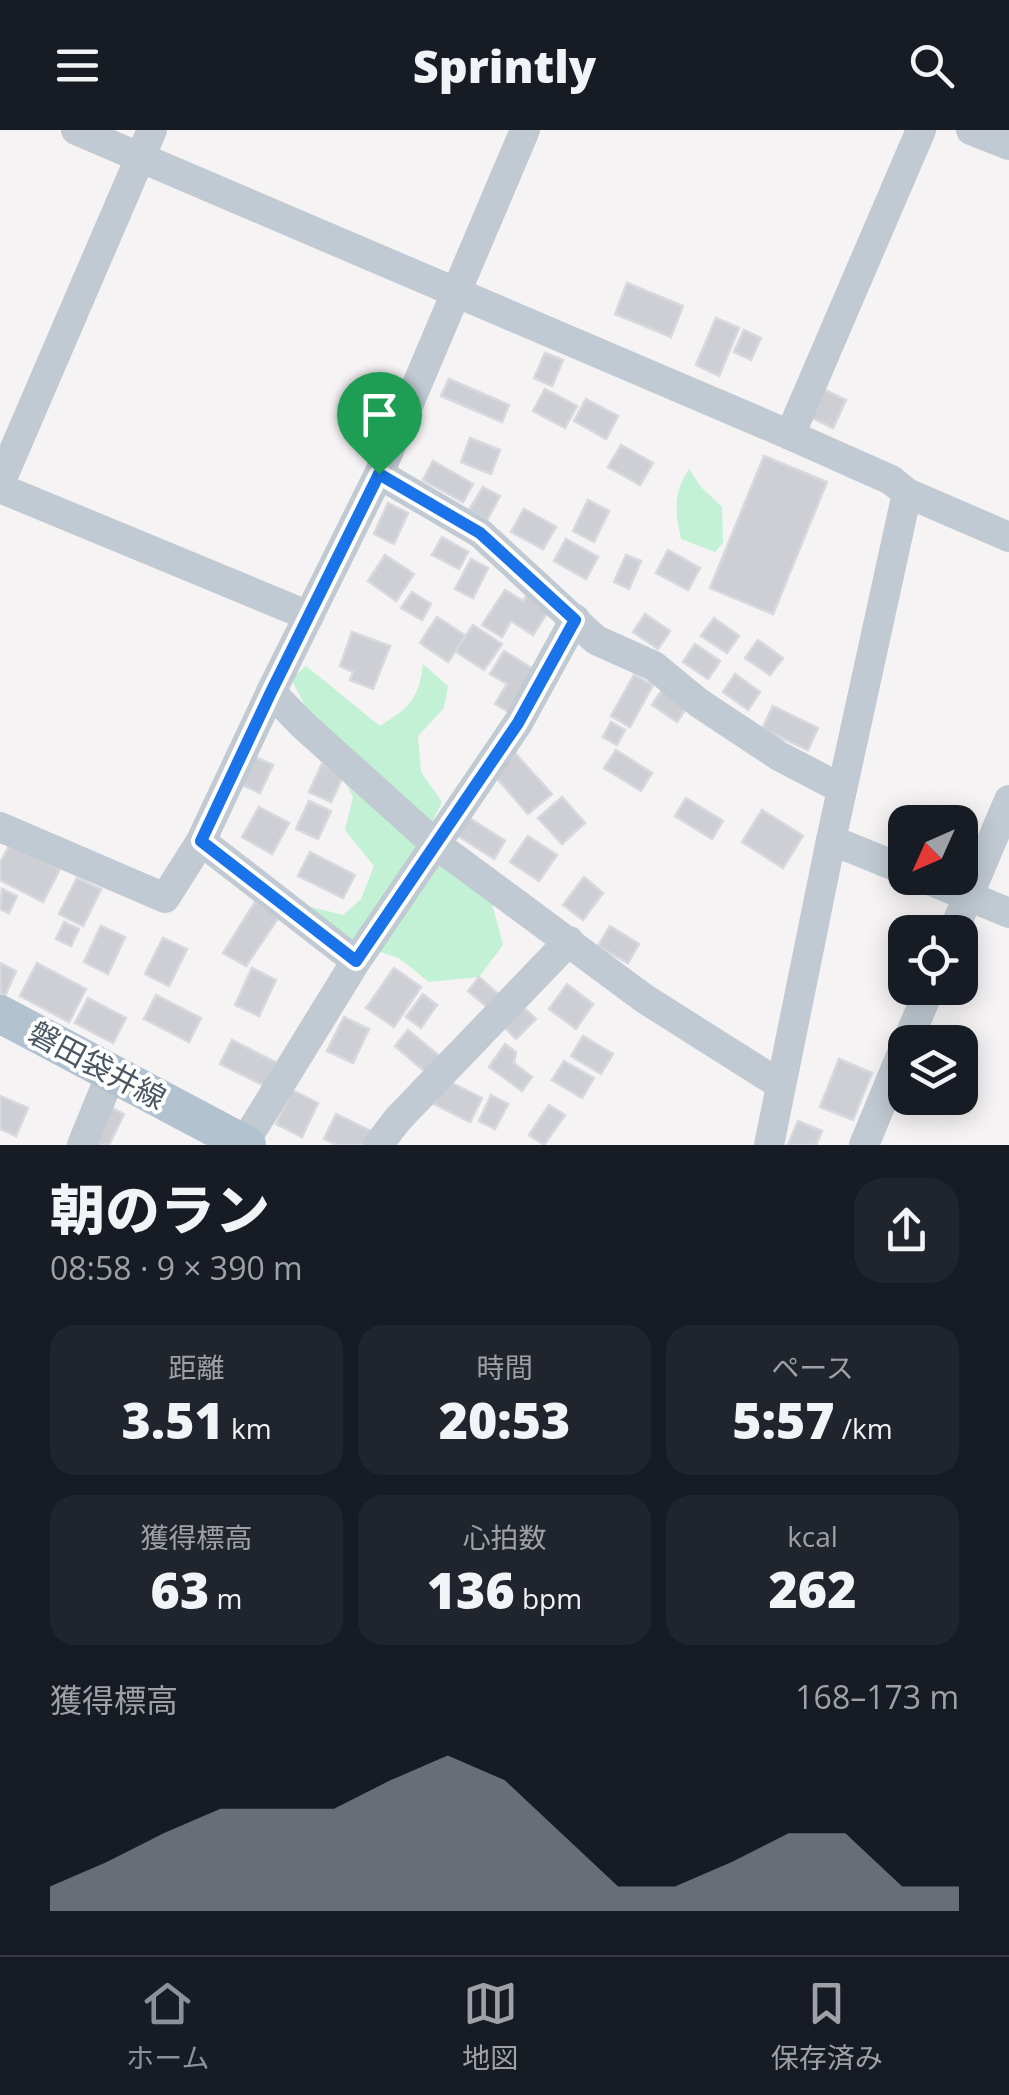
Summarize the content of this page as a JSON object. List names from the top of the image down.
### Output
{
  "streets": {
    "main road": ["磐田袋井線"]
  },
  "north": "bottom left",
  "page": {
    "header": "Sprintly",
    "heading": ["朝のラン", "08:58 · 9 × 390 m"],
    "stats": [
      ["距離", "3.51 km"],
      ["時間", "20:53"],
      ["ペース", "5:57 /km"],
      ["獲得標高", "63 m"],
      ["心拍数", "136 bpm"],
      ["kcal", "262"]
    ],
    "chart": ["獲得標高", "168–173 m"],
    "tabs": ["ホーム", "地図", "保存済み"]
  }
}
